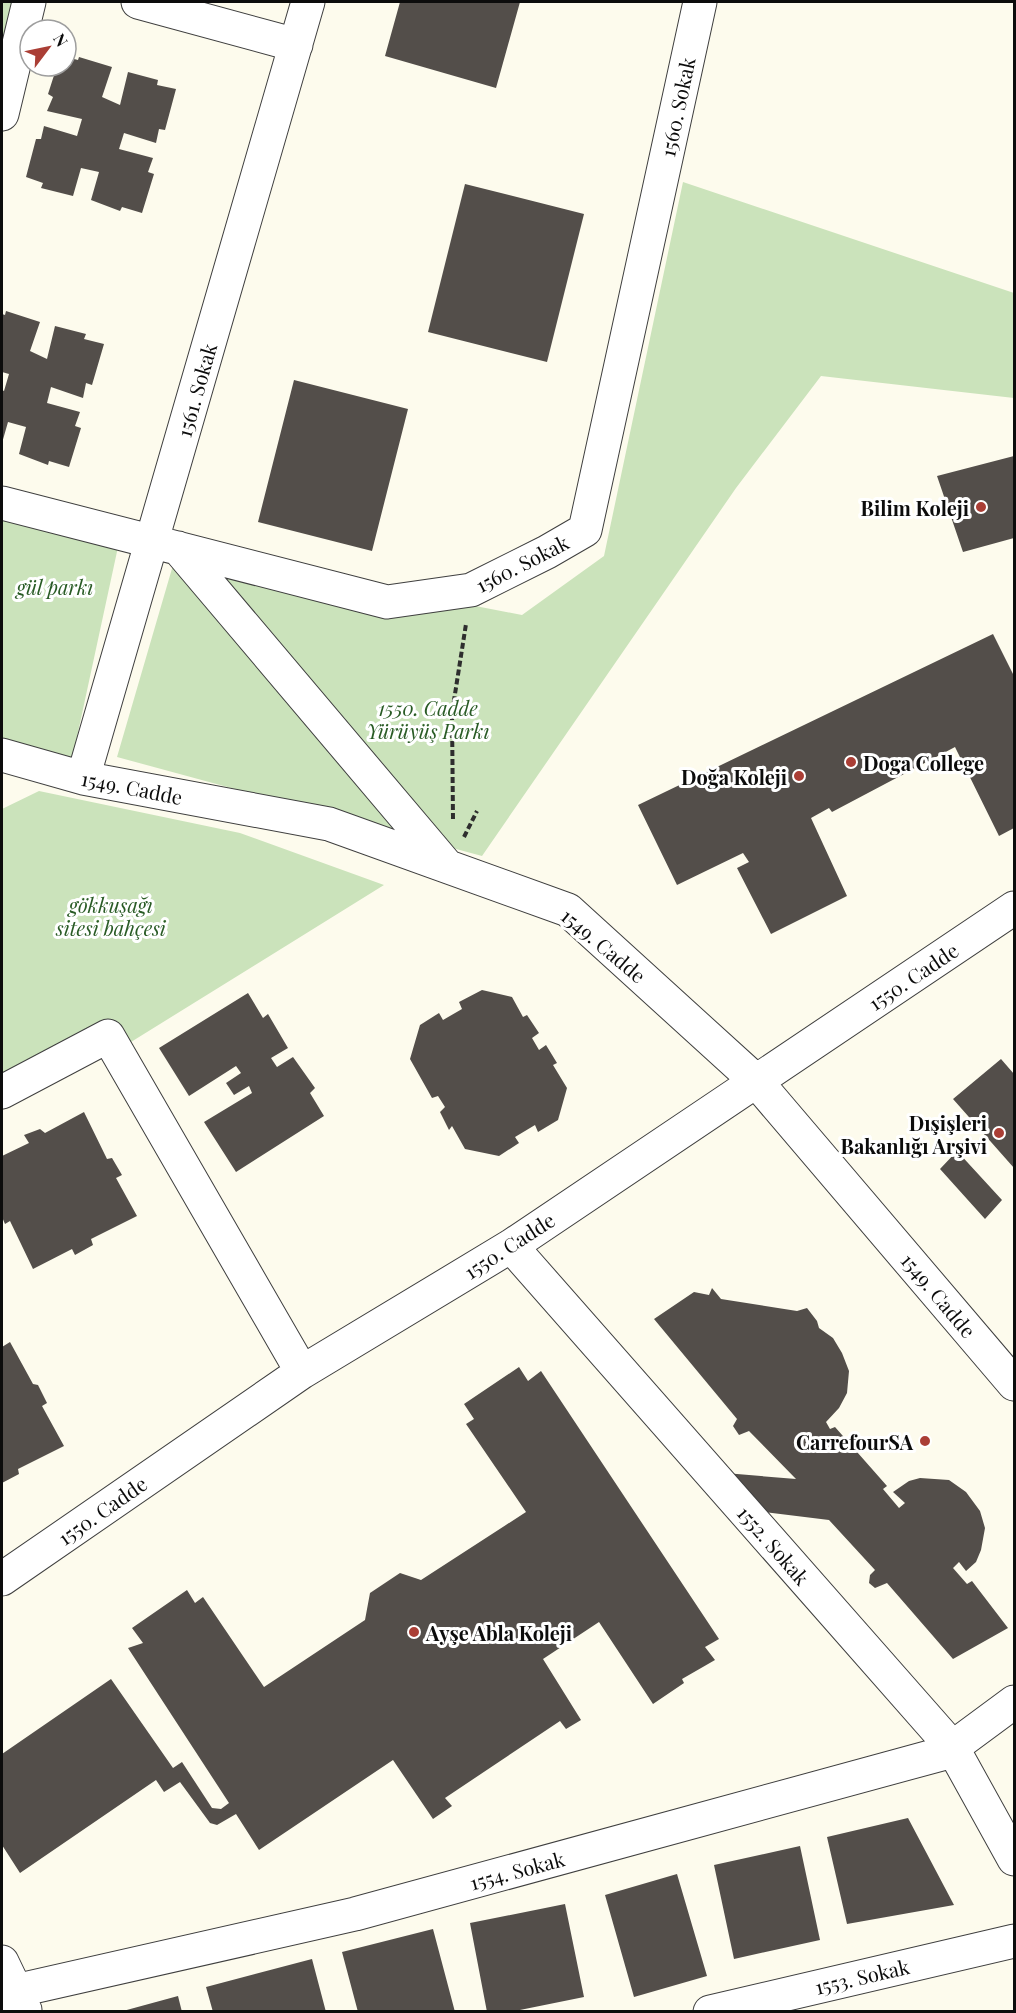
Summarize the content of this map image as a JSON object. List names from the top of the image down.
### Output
{
  "streets": {
    "street": [
      "1560. Sokak",
      "1561. Sokak",
      "1549. Cadde",
      "1550. Cadde",
      "1552. Sokak",
      "1554. Sokak",
      "1553. Sokak"
    ]
  },
  "crossings": [
    ["1560. Sokak", "1561. Sokak"],
    ["1561. Sokak", "1549. Cadde"],
    ["1549. Cadde", "1550. Cadde"],
    ["1550. Cadde", "1552. Sokak"],
    ["1552. Sokak", "1554. Sokak"]
  ],
  "parks": ["gül parkı", "1550. Cadde Yürüyüş Parkı", "gökkuşağı sitesi bahçesi"],
  "places": [
    "Bilim Koleji",
    "Doga College",
    "Doğa Koleji",
    "Dışişleri Bakanlığı Arşivi",
    "CarrefourSA",
    "Ayşe Abla Koleji"
  ],
  "north": "top right"
}
